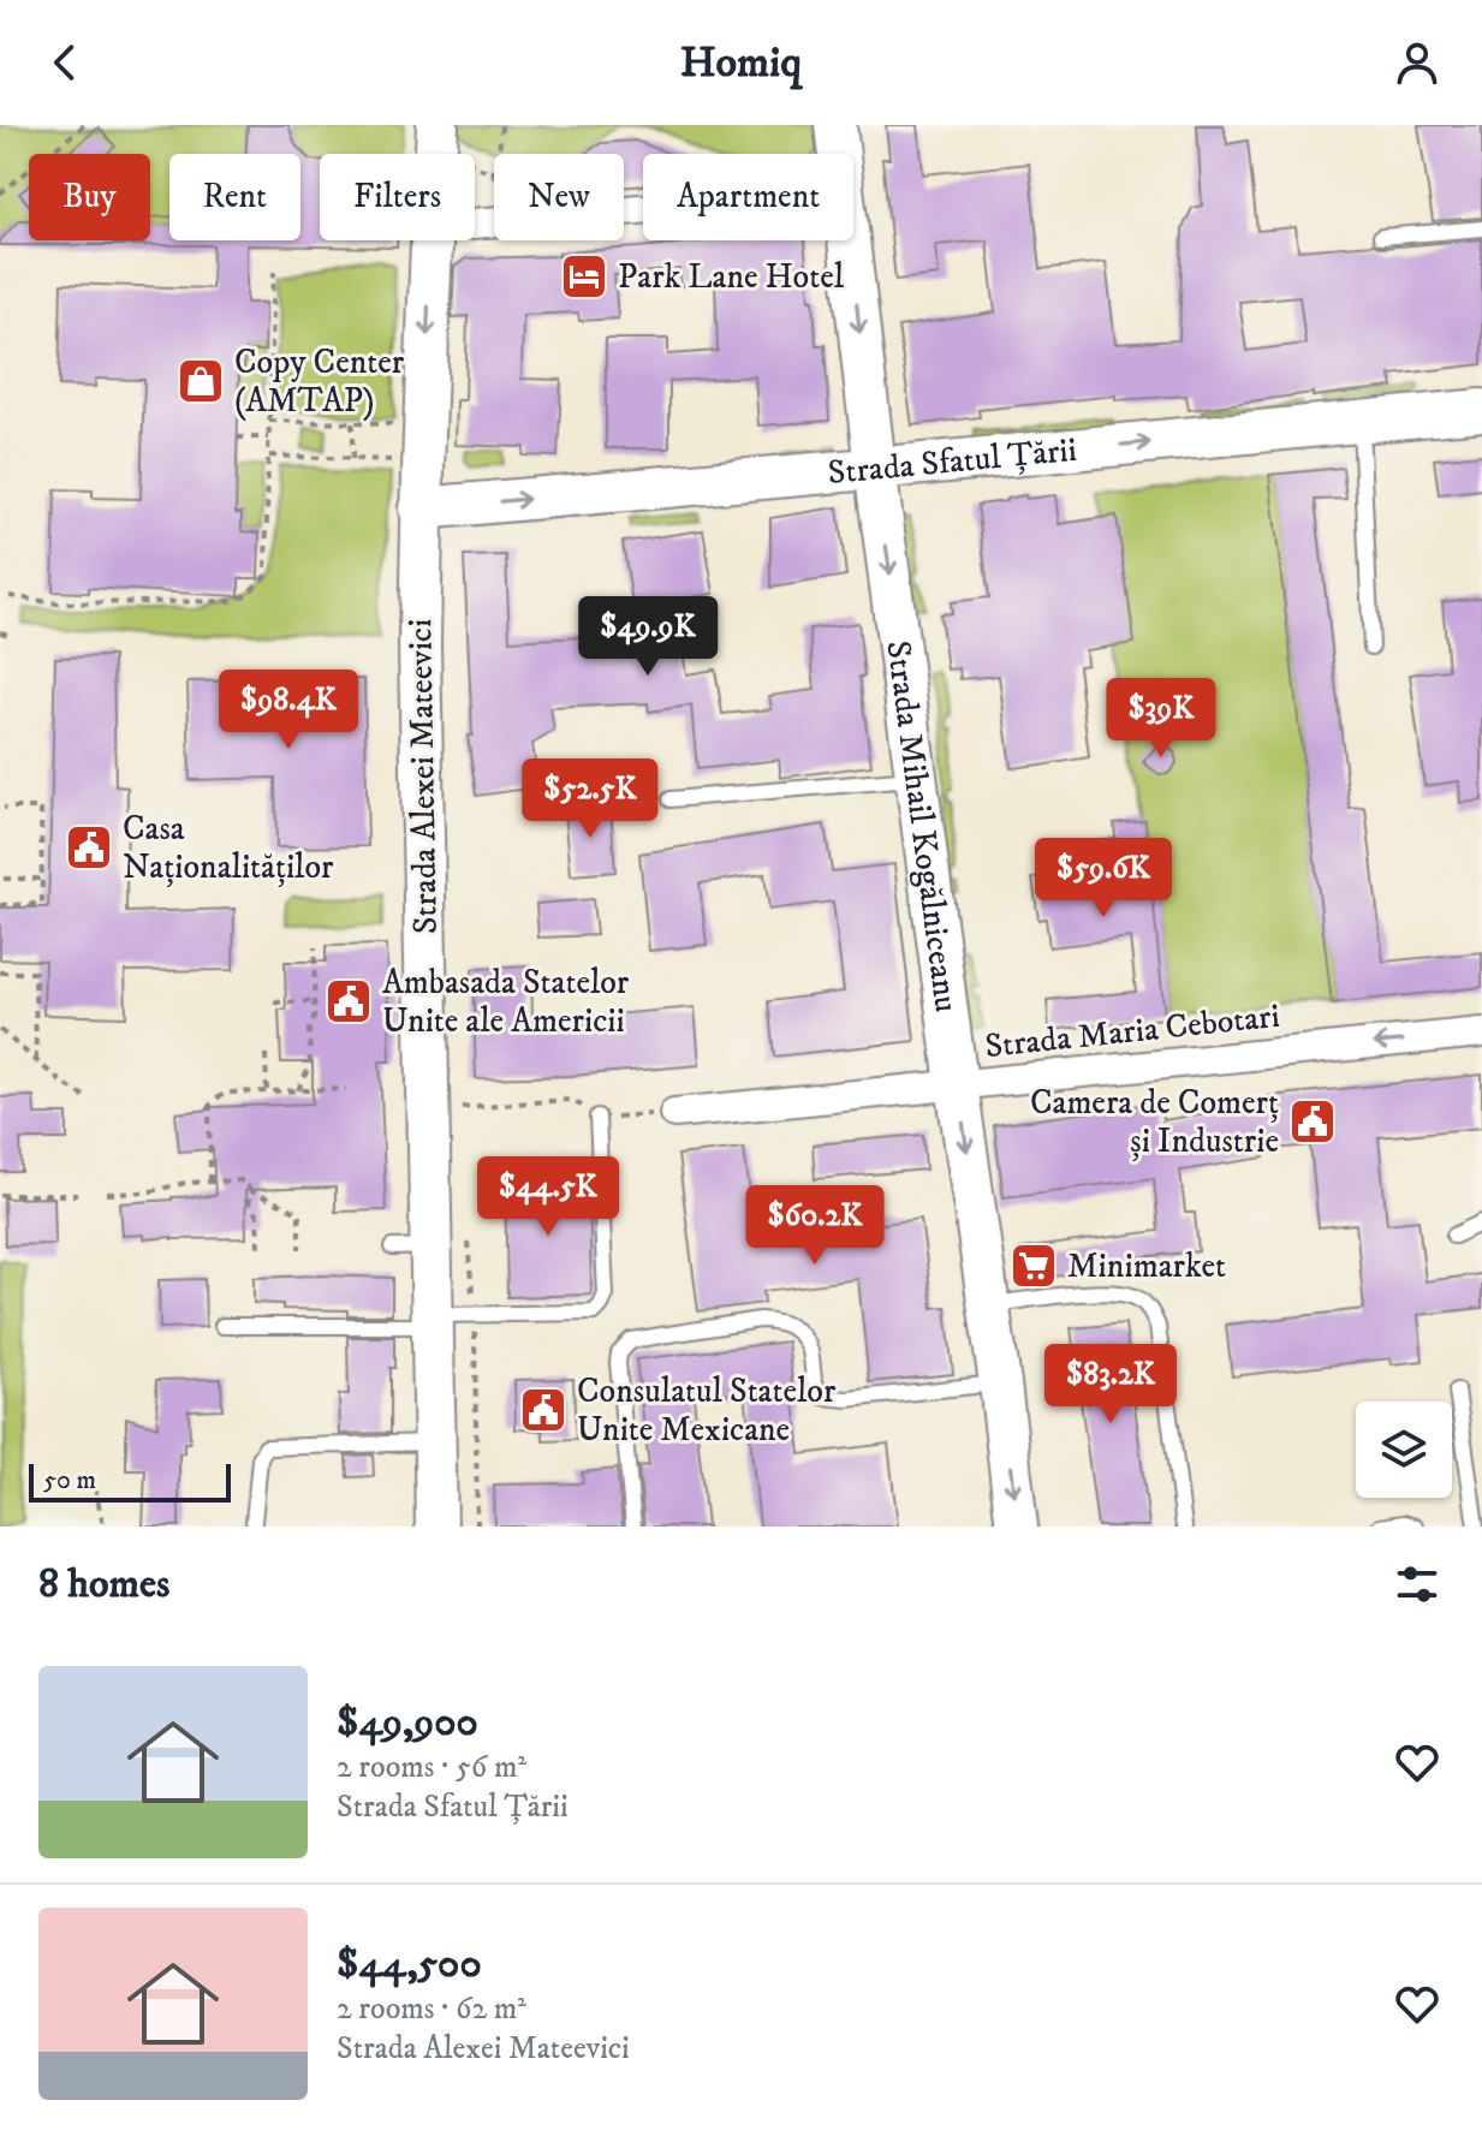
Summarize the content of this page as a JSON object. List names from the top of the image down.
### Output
{
  "streets": {
    "main road": ["Strada Sfatul Țării", "Strada Alexei Mateevici", "Strada Mihail Kogălniceanu"],
    "street": ["Strada Maria Cebotari"]
  },
  "crossings": [
    ["Strada Sfatul Țării", "Strada Alexei Mateevici"],
    ["Strada Sfatul Țării", "Strada Mihail Kogălniceanu"],
    ["Strada Mihail Kogălniceanu", "Strada Maria Cebotari"]
  ],
  "one_way": ["Strada Sfatul Țării", "Strada Mihail Kogălniceanu", "Strada Maria Cebotari"],
  "places": {
    "hotel": ["Park Lane Hotel"],
    "shop": ["Copy Center (AMTAP)"],
    "public building": [
      "Casa Naționalităților",
      "Ambasada Statelor Unite ale Americii",
      "Camera de Comerț și Industrie",
      "Consulatul Statelor Unite Mexicane"
    ],
    "supermarket": ["Minimarket"]
  },
  "scale_bar": "50 m",
  "page": {
    "header": "Homiq",
    "chip": [
      "Buy",
      "Rent",
      "Filters",
      "New",
      "Apartment"
    ],
    "price": [
      "$49.9K",
      "$98.4K",
      "$39K",
      "$52.5K",
      "$59.6K",
      "$44.5K",
      "$60.2K",
      "$83.2K"
    ],
    "scale": "50 m",
    "heading": "8 homes",
    "list": [
      {
        "name": "$49,900",
        "note": "2 rooms · 56 m² · Strada Sfatul Țării"
      },
      {
        "name": "$44,500",
        "note": "2 rooms · 62 m² · Strada Alexei Mateevici"
      }
    ]
  }
}
